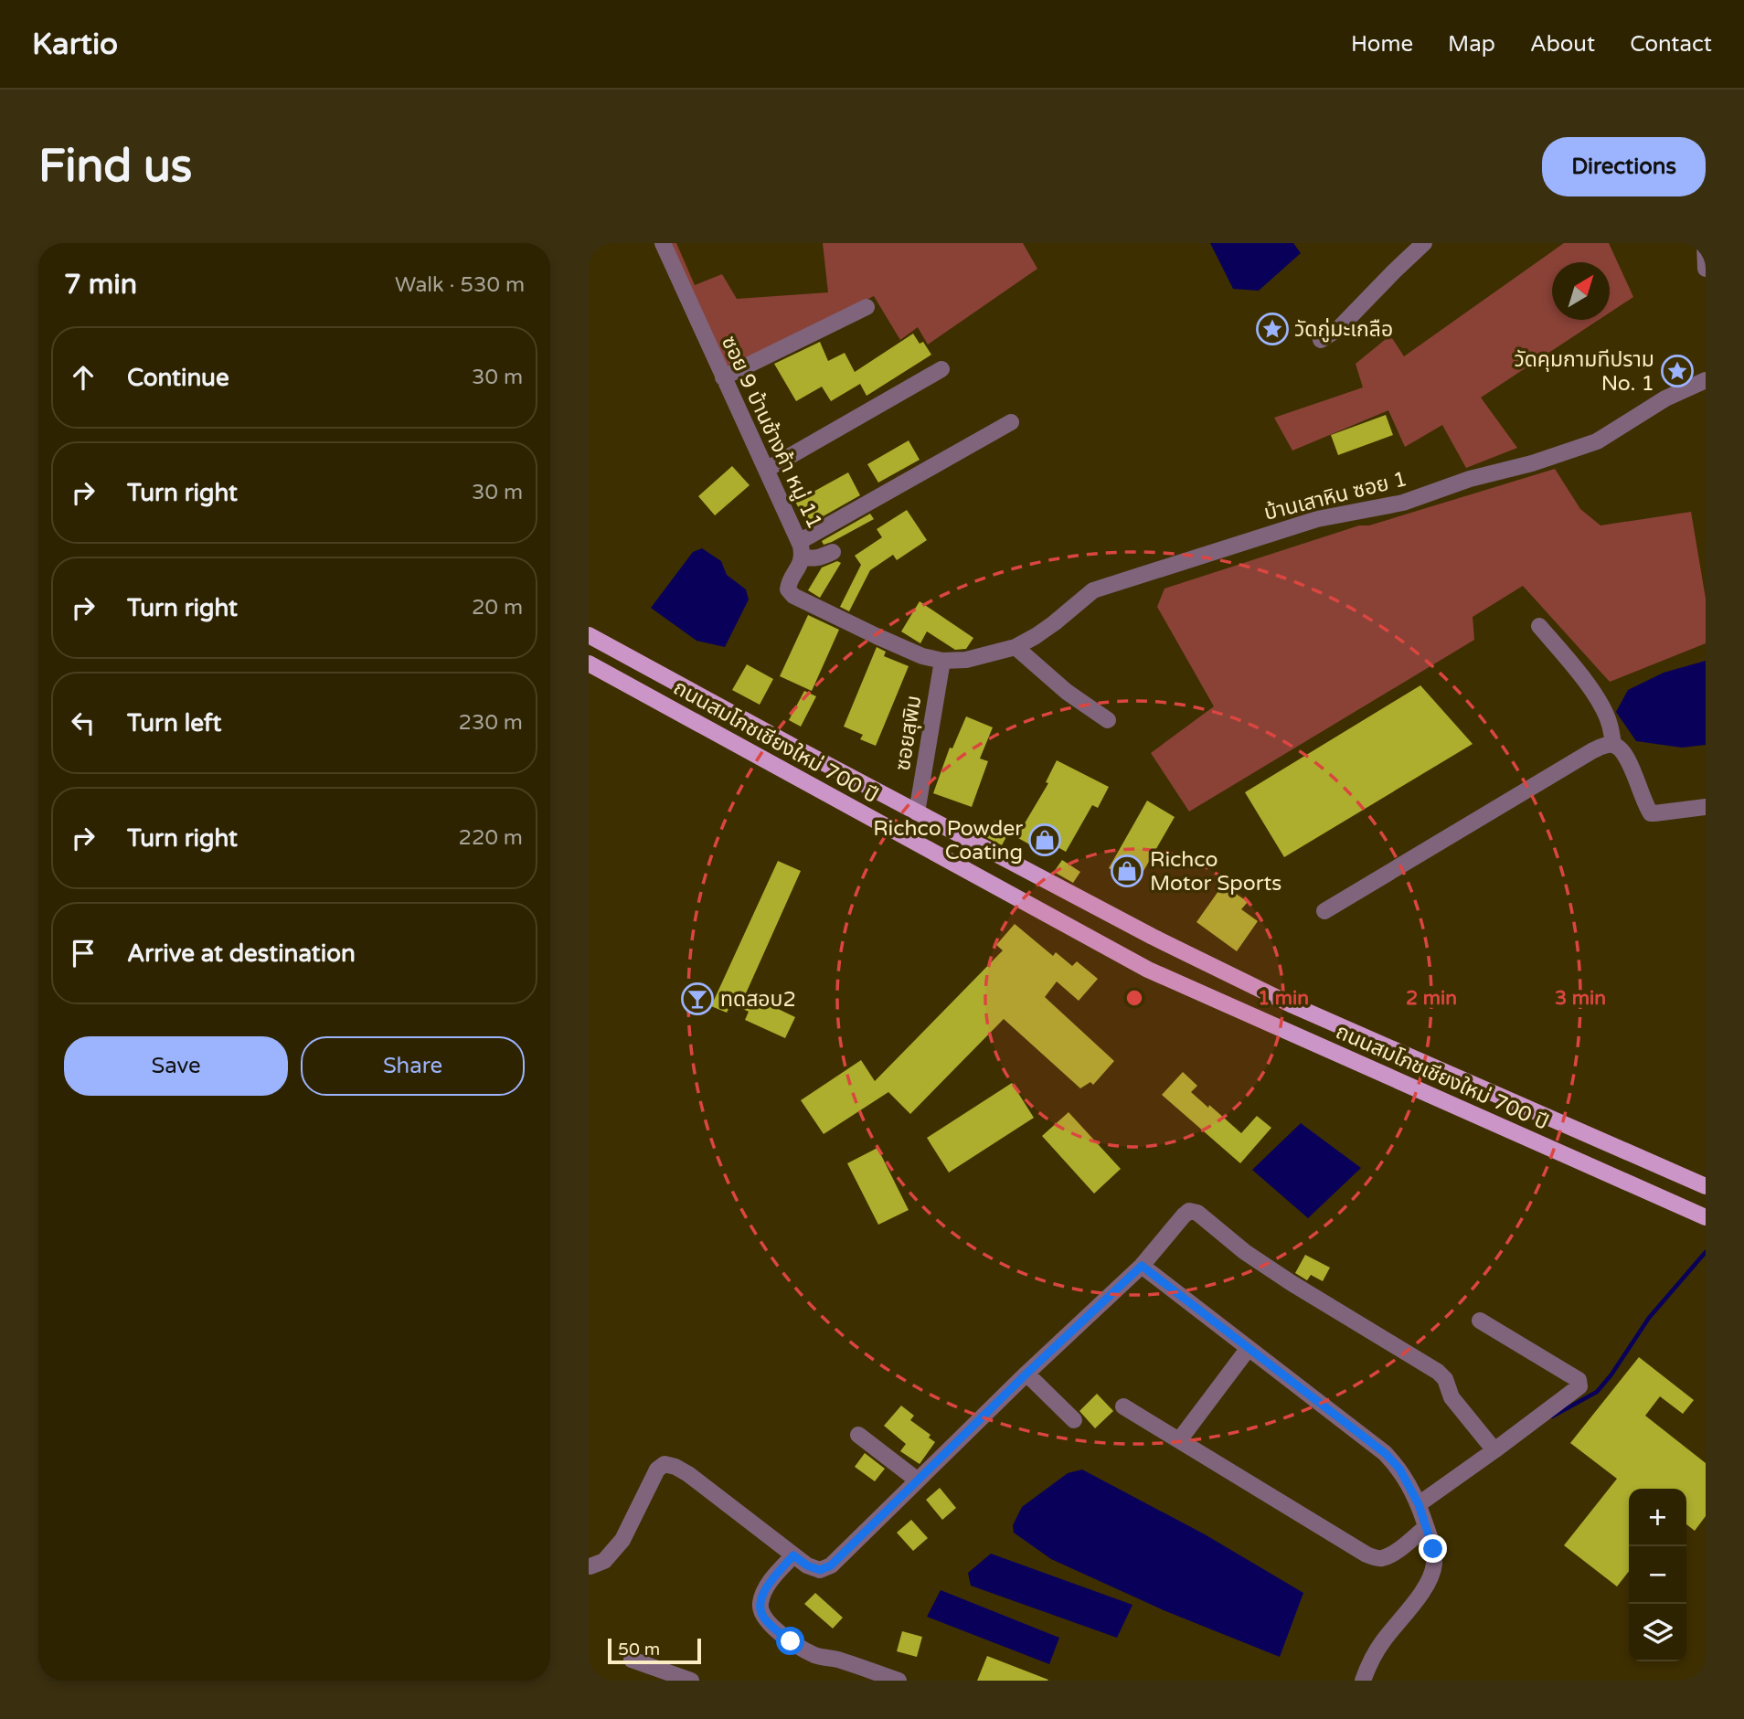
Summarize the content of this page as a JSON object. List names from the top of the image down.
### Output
{
  "streets": {
    "main road": ["ถนนสมโภชเชียงใหม่ 700 ปี"],
    "street": ["ซอย 9 บ้านช้างค้า หมู่ 11", "บ้านเสาหิน ซอย 1", "ซอยสุพิม"]
  },
  "crossings": [
    ["ซอย 9 บ้านช้างค้า หมู่ 11", "บ้านเสาหิน ซอย 1"],
    ["ซอย 9 บ้านช้างค้า หมู่ 11", "ซอยสุพิม"],
    ["บ้านเสาหิน ซอย 1", "ซอยสุพิม"],
    ["ซอยสุพิม", "ถนนสมโภชเชียงใหม่ 700 ปี"]
  ],
  "places": {
    "place": ["วัดกู่มะเกลือ", "วัดคุมกามทีปราม No. 1"],
    "shop": ["Richco Powder Coating", "Richco Motor Sports"],
    "bar": ["ทดสอบ2"]
  },
  "scale_bar": "50 m",
  "north": "top right",
  "page": {
    "header": "Kartio",
    "nav": [
      "Home",
      "Map",
      "About",
      "Contact"
    ],
    "buttons": [
      "Directions",
      ["Save", "Share"]
    ],
    "title": "Find us",
    "heading": ["7 min", "Walk · 530 m"],
    "list": [
      ["Continue", "30 m"],
      ["Turn right", "30 m"],
      ["Turn right", "20 m"],
      ["Turn left", "230 m"],
      ["Turn right", "220 m"],
      "Arrive at destination"
    ],
    "map_buttons": ["+", "−"],
    "scale": "50 m"
  },
  "rings": ["1 min", "2 min", "3 min"]
}
